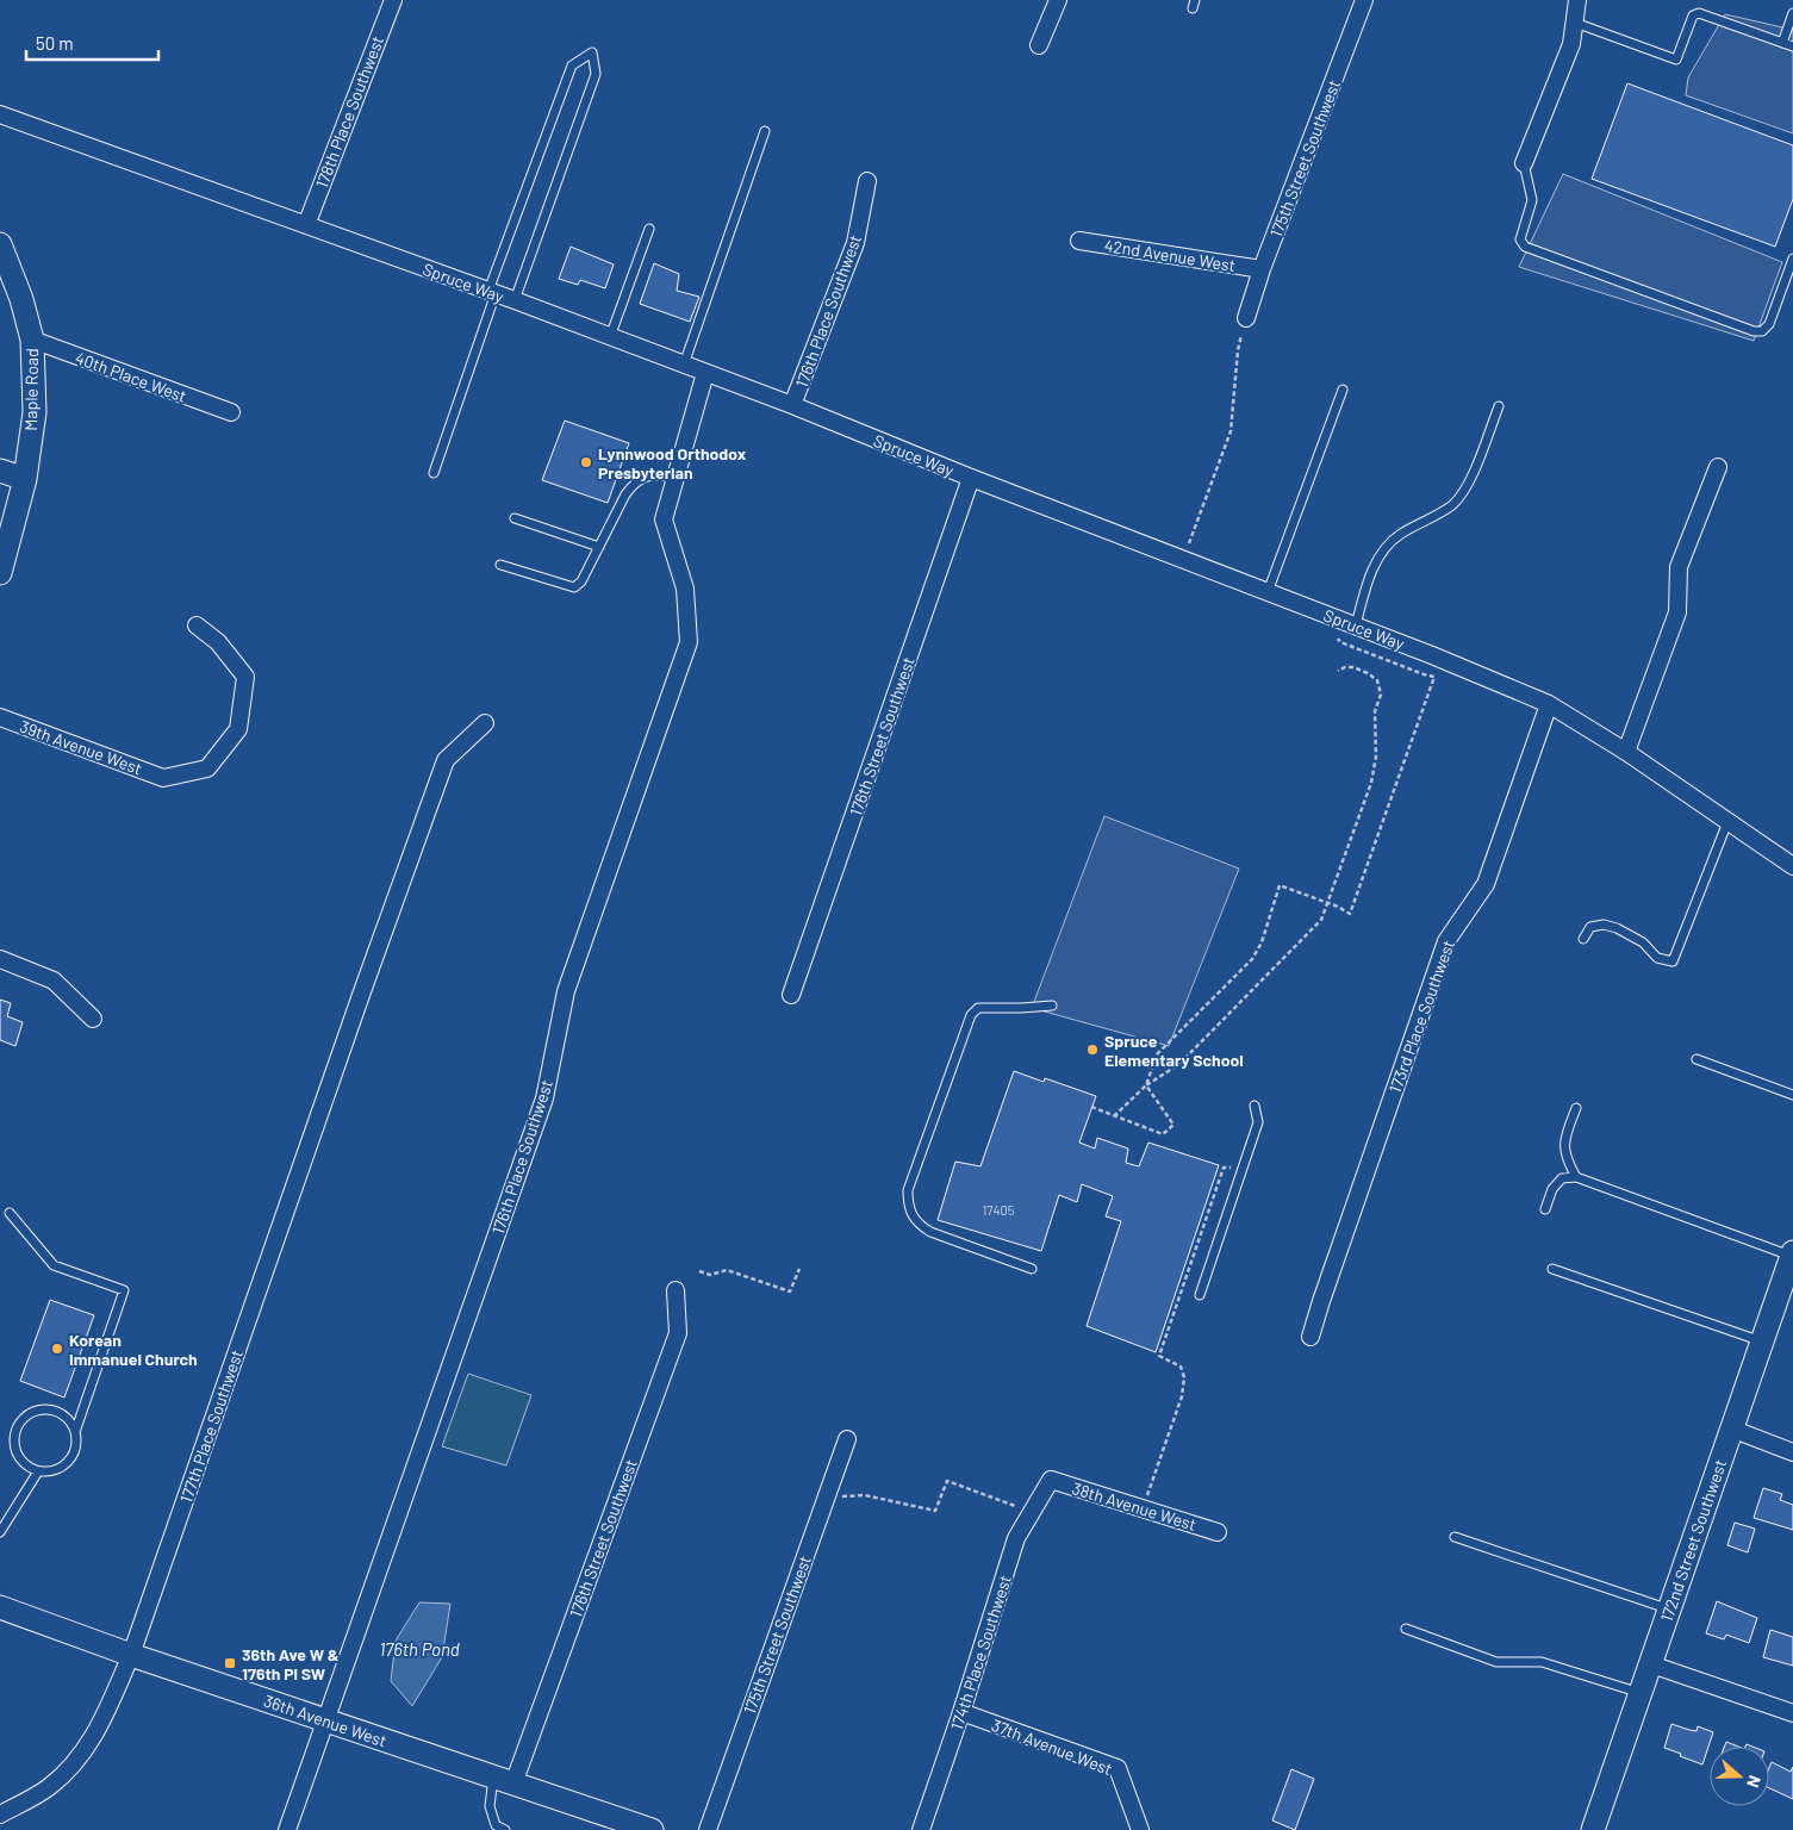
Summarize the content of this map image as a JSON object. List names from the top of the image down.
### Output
{
  "streets": {
    "street": [
      "178th Place Southwest",
      "175th Street Southwest",
      "42nd Avenue West",
      "Spruce Way",
      "176th Place Southwest",
      "40th Place West",
      "Maple Road",
      "176th Street Southwest",
      "39th Avenue West",
      "173rd Place Southwest",
      "177th Place Southwest",
      "38th Avenue West",
      "172nd Street Southwest",
      "174th Place Southwest",
      "36th Avenue West",
      "37th Avenue West"
    ]
  },
  "crossings": [
    ["178th Place Southwest", "Spruce Way"],
    ["175th Street Southwest", "42nd Avenue West"],
    ["Spruce Way", "176th Place Southwest"],
    ["Spruce Way", "176th Street Southwest"],
    ["Spruce Way", "173rd Place Southwest"],
    ["176th Place Southwest", "36th Avenue West"],
    ["40th Place West", "Maple Road"],
    ["176th Street Southwest", "36th Avenue West"],
    ["177th Place Southwest", "36th Avenue West"],
    ["38th Avenue West", "174th Place Southwest"],
    ["174th Place Southwest", "37th Avenue West"]
  ],
  "water": ["176th Pond"],
  "places": {
    "other": ["Lynnwood Orthodox Presbyterian", "Spruce Elementary School", "Korean Immanuel Church"],
    "transit": ["36th Ave W & 176th Pl SW"]
  },
  "house_numbers": ["17405"],
  "scale_bar": "50 m",
  "north": "right"
}
